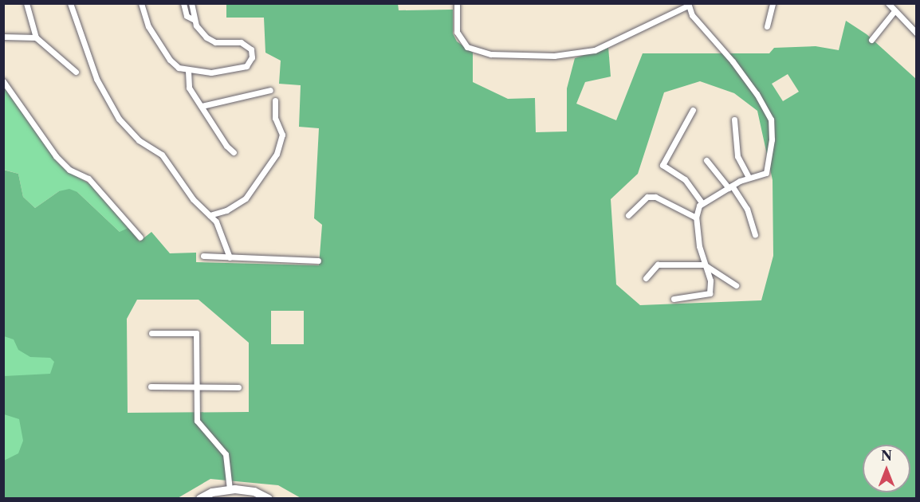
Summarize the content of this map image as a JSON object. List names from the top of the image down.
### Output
{
  "north": "top"
}
